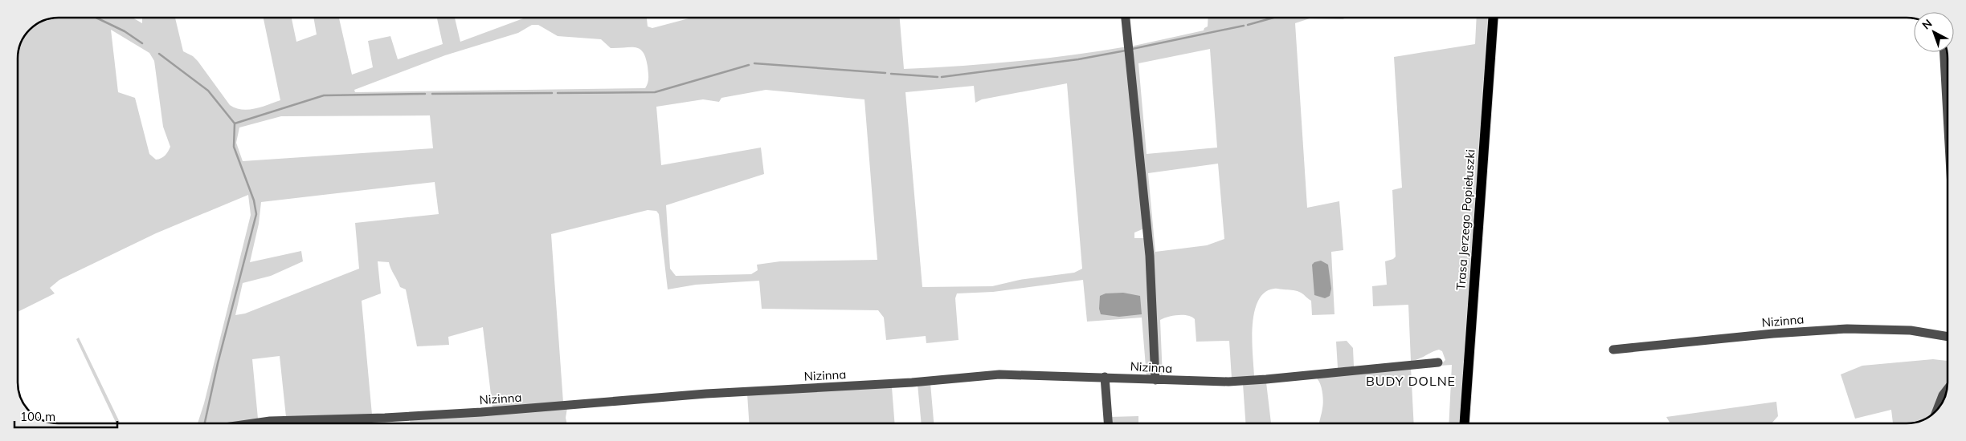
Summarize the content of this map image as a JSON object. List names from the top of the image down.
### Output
{
  "streets": {
    "main road": ["Trasa Jerzego Popiełuszki"],
    "street": ["Nizinna"]
  },
  "districts": ["BUDY DOLNE"],
  "scale_bar": "100 m",
  "north": "top left"
}
